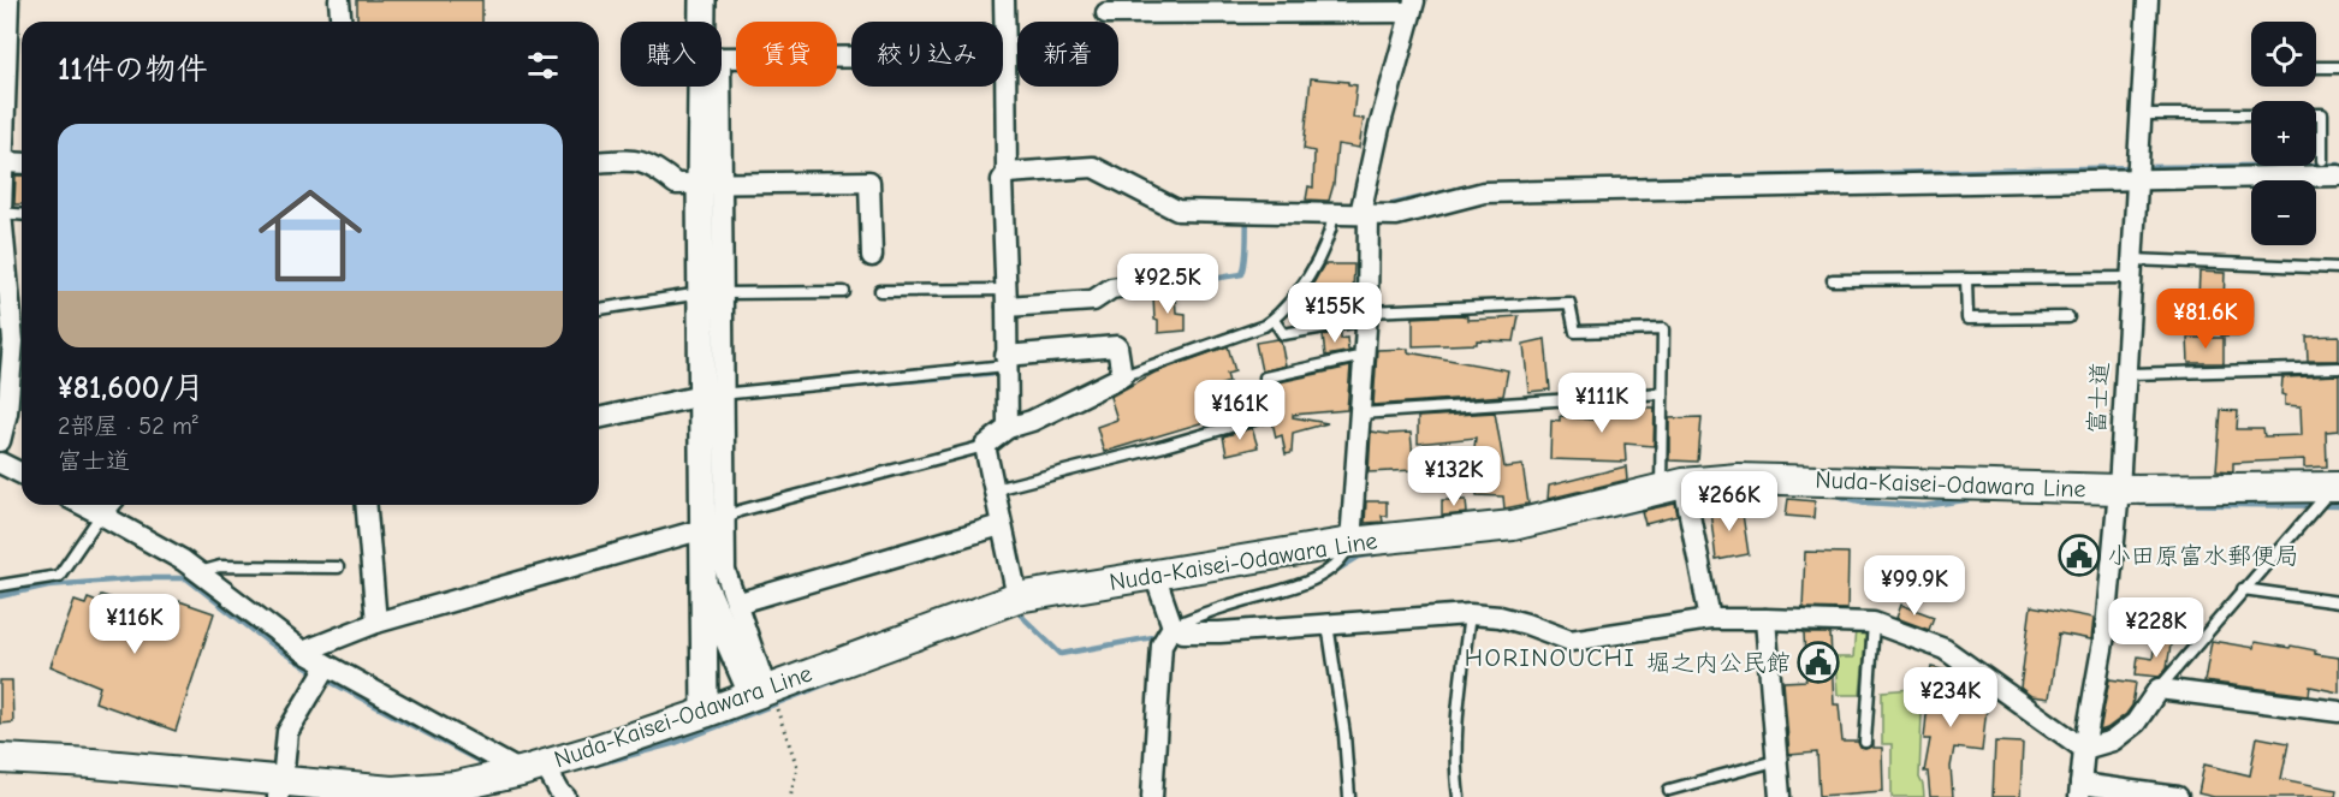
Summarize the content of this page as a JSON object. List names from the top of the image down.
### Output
{
  "streets": {
    "main road": ["Nuda-Kaisei-Odawara Line"],
    "street": ["富士道"]
  },
  "crossings": [
    ["富士道", "Nuda-Kaisei-Odawara Line"]
  ],
  "districts": ["HORINOUCHI"],
  "places": {
    "public building": ["小田原富水郵便局", "堀之内公民館"]
  },
  "page": {
    "map_buttons": ["+", "−"],
    "chip": [
      "購入",
      "賃貸",
      "絞り込み",
      "新着"
    ],
    "heading": "11件の物件",
    "list": [
      {
        "name": "¥81,600/月",
        "note": "2部屋 · 52 m² · 富士道"
      }
    ],
    "price": [
      "¥92.5K",
      "¥155K",
      "¥81.6K",
      "¥111K",
      "¥161K",
      "¥132K",
      "¥266K",
      "¥99.9K",
      "¥116K",
      "¥228K",
      "¥234K"
    ]
  }
}
